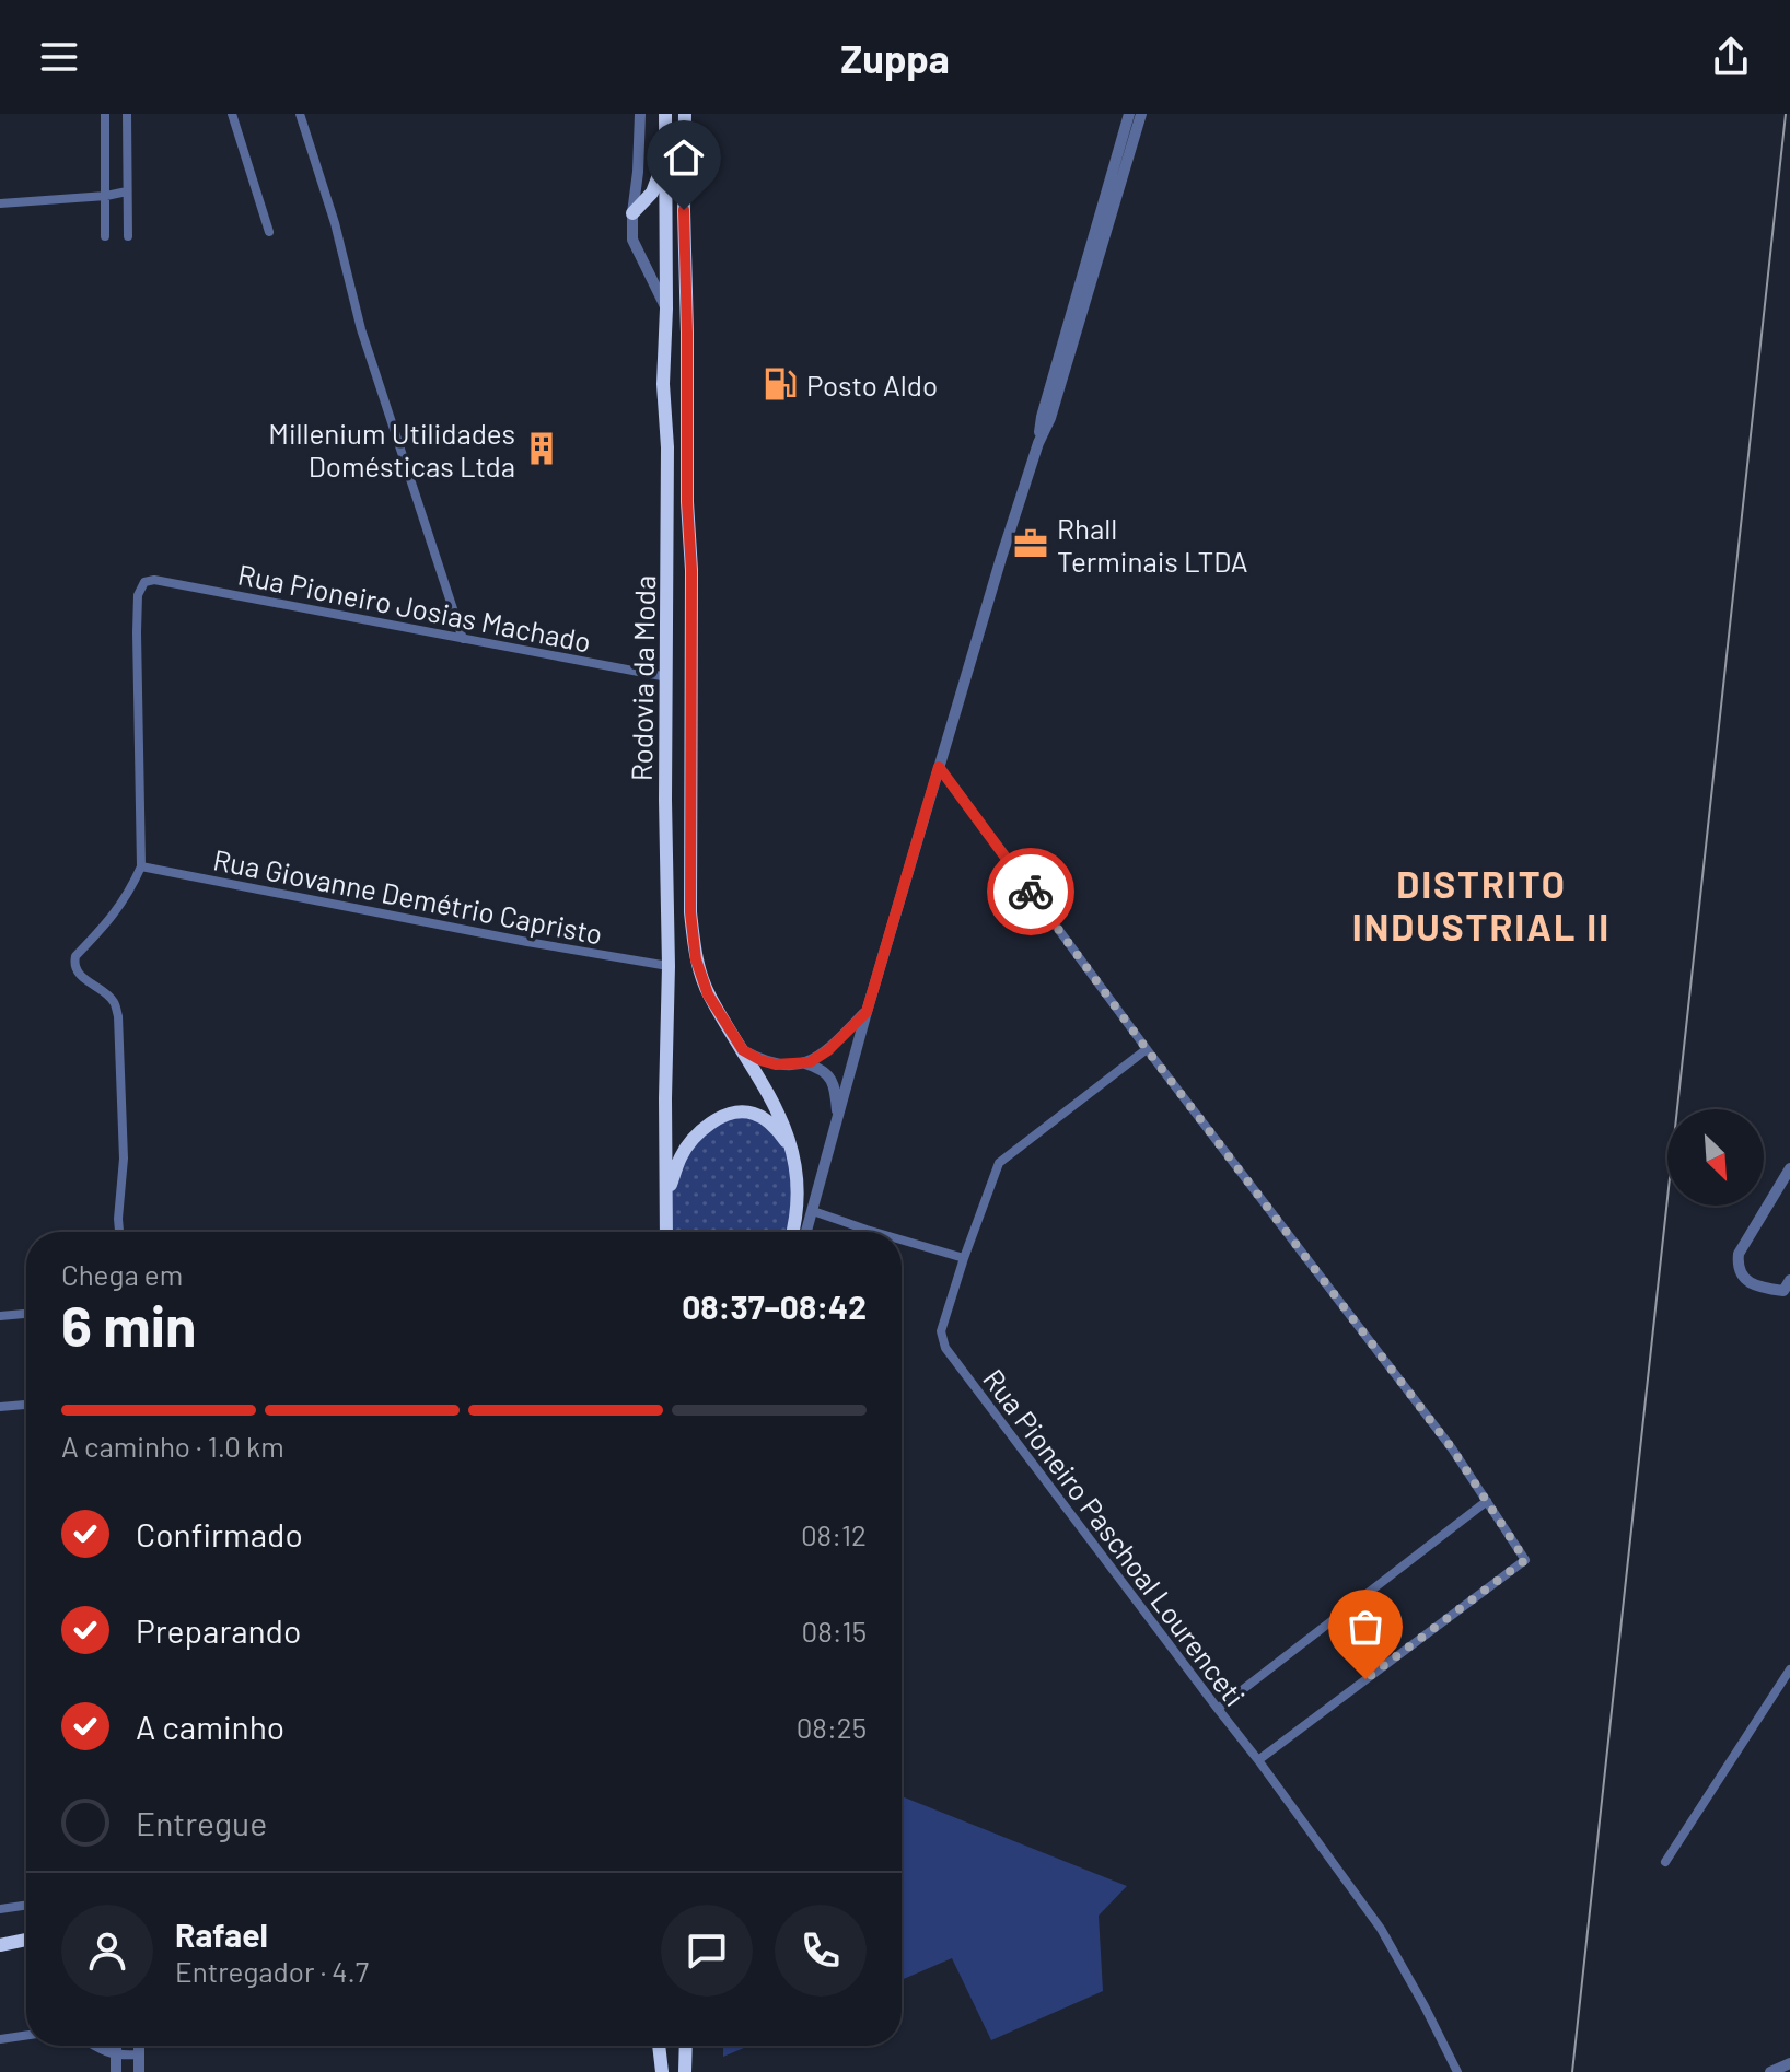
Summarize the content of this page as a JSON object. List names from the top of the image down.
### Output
{
  "streets": {
    "highway": ["Rodovia da Moda"],
    "street": ["Rua Pioneiro Josias Machado", "Rua Giovanne Demétrio Capristo", "Rua Pioneiro Paschoal Lourenceti"]
  },
  "crossings": [
    ["Rua Pioneiro Josias Machado", "Rodovia da Moda"],
    ["Rua Pioneiro Josias Machado", "Rua Giovanne Demétrio Capristo"],
    ["Rodovia da Moda", "Rua Giovanne Demétrio Capristo"]
  ],
  "districts": ["DISTRITO INDUSTRIAL II"],
  "places": {
    "fuel station": ["Posto Aldo"],
    "building": ["Millenium Utilidades Domésticas Ltda"],
    "office": ["Rhall Terminais LTDA"]
  },
  "north": "bottom right",
  "page": {
    "header": "Zuppa",
    "heading": ["6 min", "Chega em", "08:37–08:42"],
    "panel": ["Rafael", "Entregador · 4.7"],
    "bar": "A caminho · 1.0 km",
    "list": [
      ["Confirmado", "08:12"],
      ["Preparando", "08:15"],
      ["A caminho", "08:25"],
      "Entregue"
    ]
  }
}
